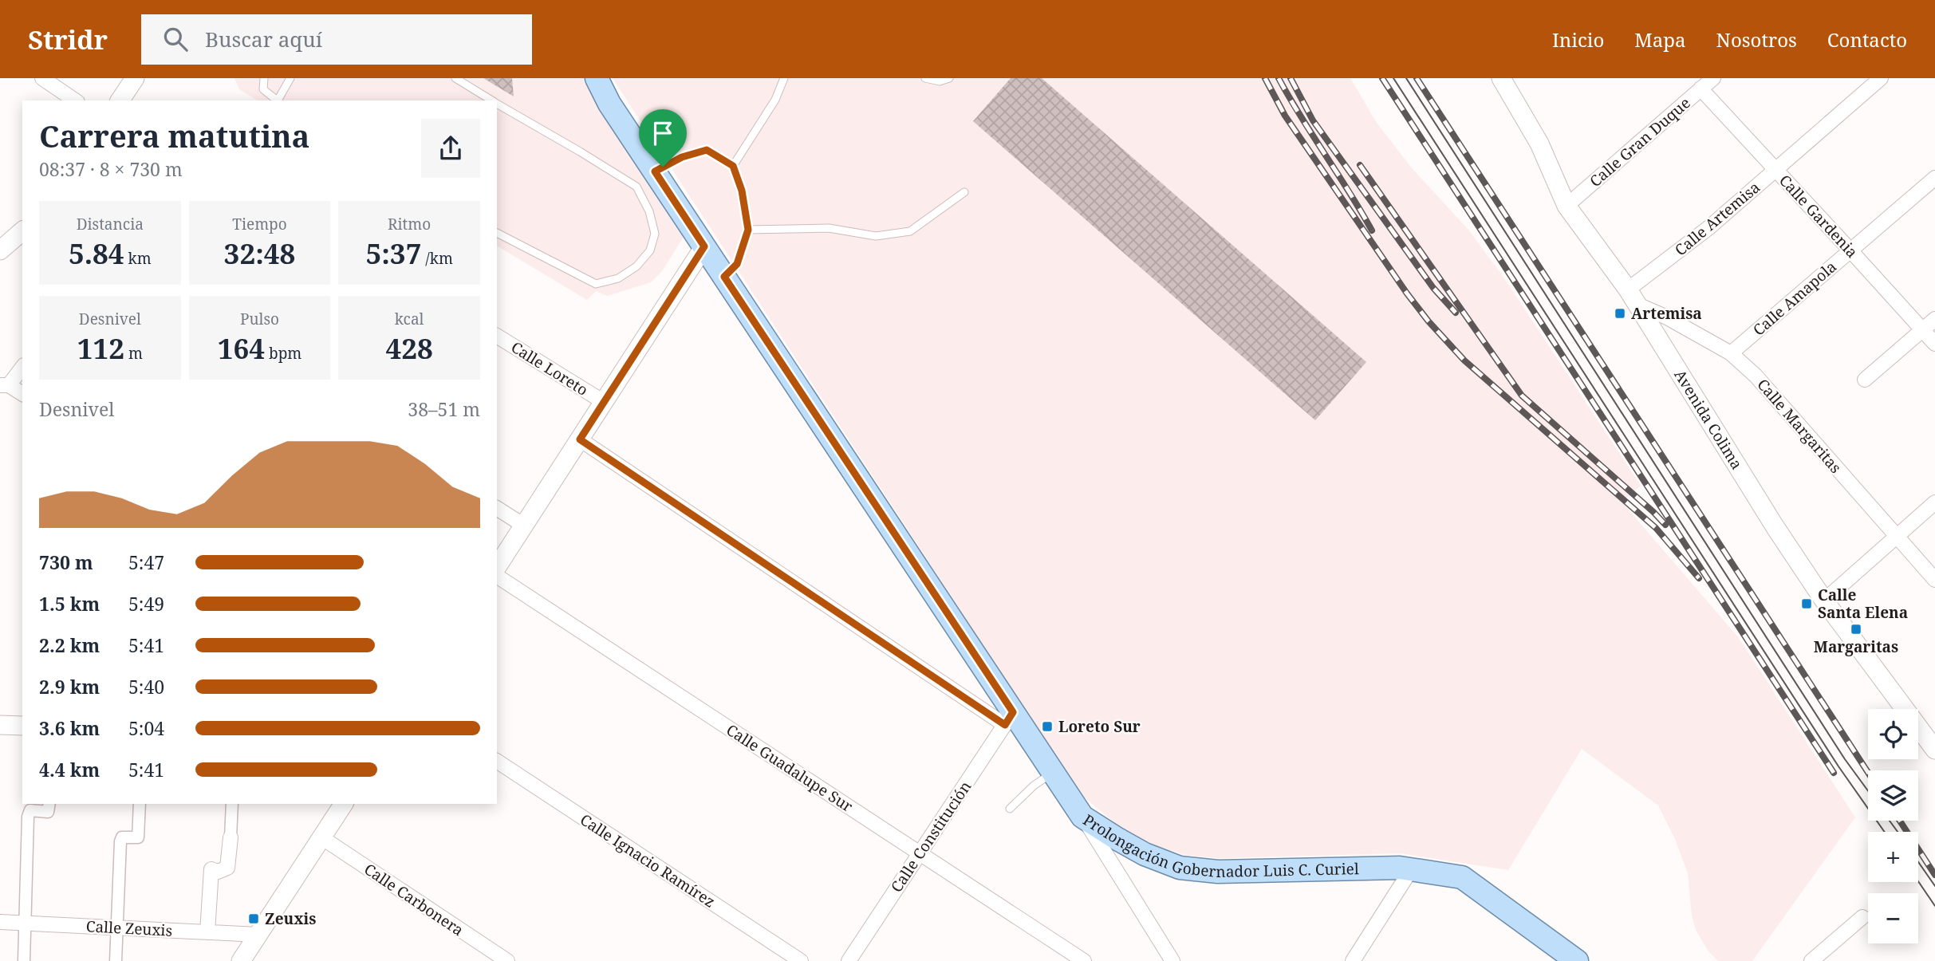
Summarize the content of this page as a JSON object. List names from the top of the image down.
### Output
{
  "streets": {
    "main road": ["Prolongación Gobernador Luis C. Curiel"],
    "street": [
      "Calle Gran Duque",
      "Calle Gardenia",
      "Calle Artemisa",
      "Calle Amapola",
      "Calle Loreto",
      "Avenida Colima",
      "Calle Margaritas",
      "Calle Guadalupe Sur",
      "Calle Constitución",
      "Calle Ignacio Ramírez",
      "Calle Carbonera",
      "Calle Zeuxis"
    ]
  },
  "crossings": [
    ["Calle Gran Duque", "Calle Gardenia"],
    ["Calle Gran Duque", "Avenida Colima"],
    ["Calle Gardenia", "Calle Artemisa"],
    ["Calle Gardenia", "Calle Amapola"],
    ["Calle Artemisa", "Avenida Colima"],
    ["Calle Artemisa", "Calle Margaritas"],
    ["Calle Amapola", "Calle Margaritas"],
    ["Avenida Colima", "Calle Margaritas"],
    ["Calle Guadalupe Sur", "Calle Constitución"],
    ["Calle Constitución", "Prolongación Gobernador Luis C. Curiel"]
  ],
  "places": {
    "transit": [
      "Artemisa",
      "Calle Santa Elena",
      "Margaritas",
      "Loreto Sur",
      "Zeuxis"
    ]
  },
  "page": {
    "header": "Stridr",
    "search": "Buscar aquí",
    "nav": [
      "Inicio",
      "Mapa",
      "Nosotros",
      "Contacto"
    ],
    "heading": ["Carrera matutina", "08:37 · 8 × 730 m"],
    "stats": [
      ["Distancia", "5.84 km"],
      ["Tiempo", "32:48"],
      ["Ritmo", "5:37 /km"],
      ["Desnivel", "112 m"],
      ["Pulso", "164 bpm"],
      ["kcal", "428"]
    ],
    "chart": ["Desnivel", "38–51 m"],
    "list": [
      {
        "name": "730 m",
        "note": "5:47"
      },
      {
        "name": "1.5 km",
        "note": "5:49"
      },
      {
        "name": "2.2 km",
        "note": "5:41"
      },
      {
        "name": "2.9 km",
        "note": "5:40"
      },
      {
        "name": "3.6 km",
        "note": "5:04"
      },
      {
        "name": "4.4 km",
        "note": "5:41"
      }
    ],
    "map_buttons": ["+", "−"]
  }
}
